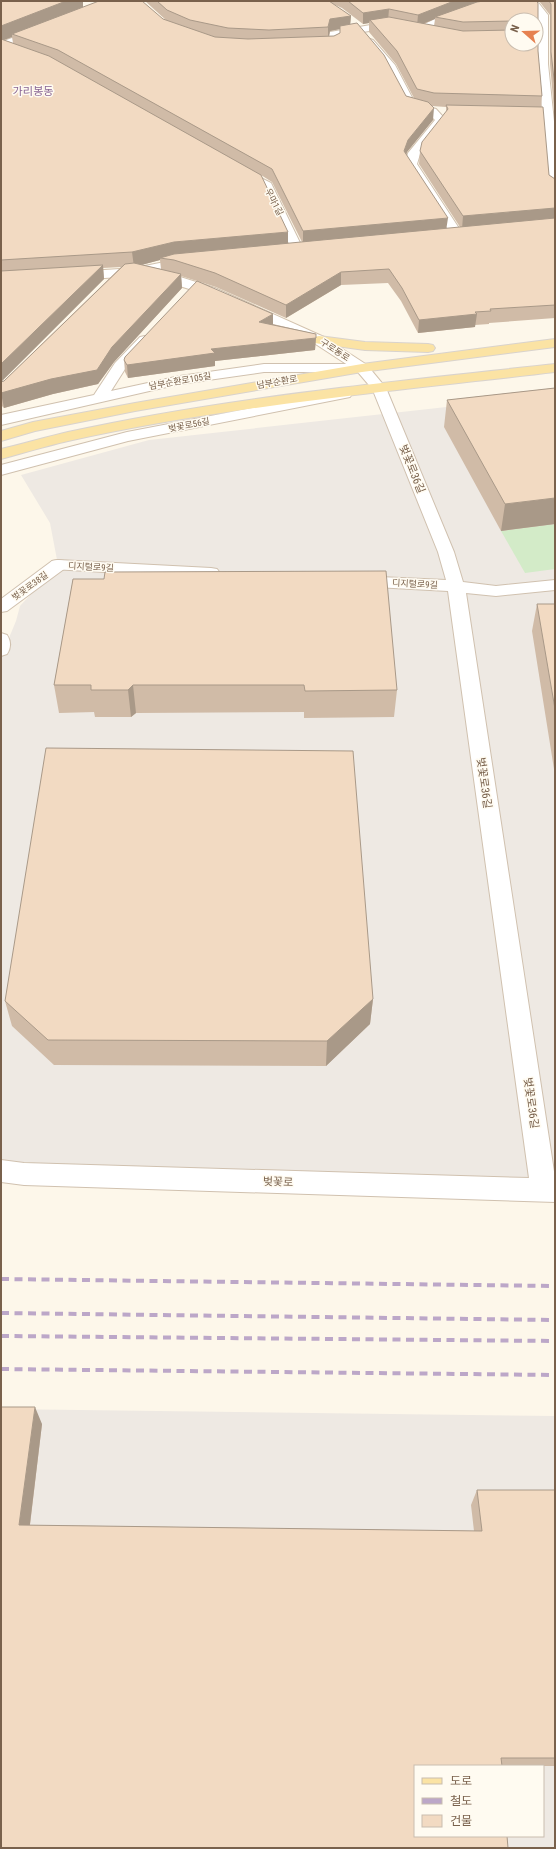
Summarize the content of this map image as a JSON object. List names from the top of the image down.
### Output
{
  "streets": {
    "main road": ["남부순환로"],
    "street": [
      "우마1길",
      "구로동로",
      "남부순환로105길",
      "벚꽃로56길",
      "벚꽃로36길",
      "디지털로9길",
      "벚꽃로38길",
      "벚꽃로"
    ]
  },
  "crossings": [
    ["구로동로", "남부순환로105길"],
    ["구로동로", "남부순환로"],
    ["구로동로", "벚꽃로56길"],
    ["구로동로", "벚꽃로36길"],
    ["남부순환로105길", "남부순환로"],
    ["남부순환로", "벚꽃로56길"],
    ["남부순환로", "벚꽃로36길"],
    ["벚꽃로56길", "벚꽃로36길"],
    ["벚꽃로36길", "디지털로9길"],
    ["벚꽃로36길", "벚꽃로"],
    ["디지털로9길", "벚꽃로38길"]
  ],
  "districts": ["가리봉동"],
  "legend": ["도로", "철도", "건물"],
  "north": "left"
}
